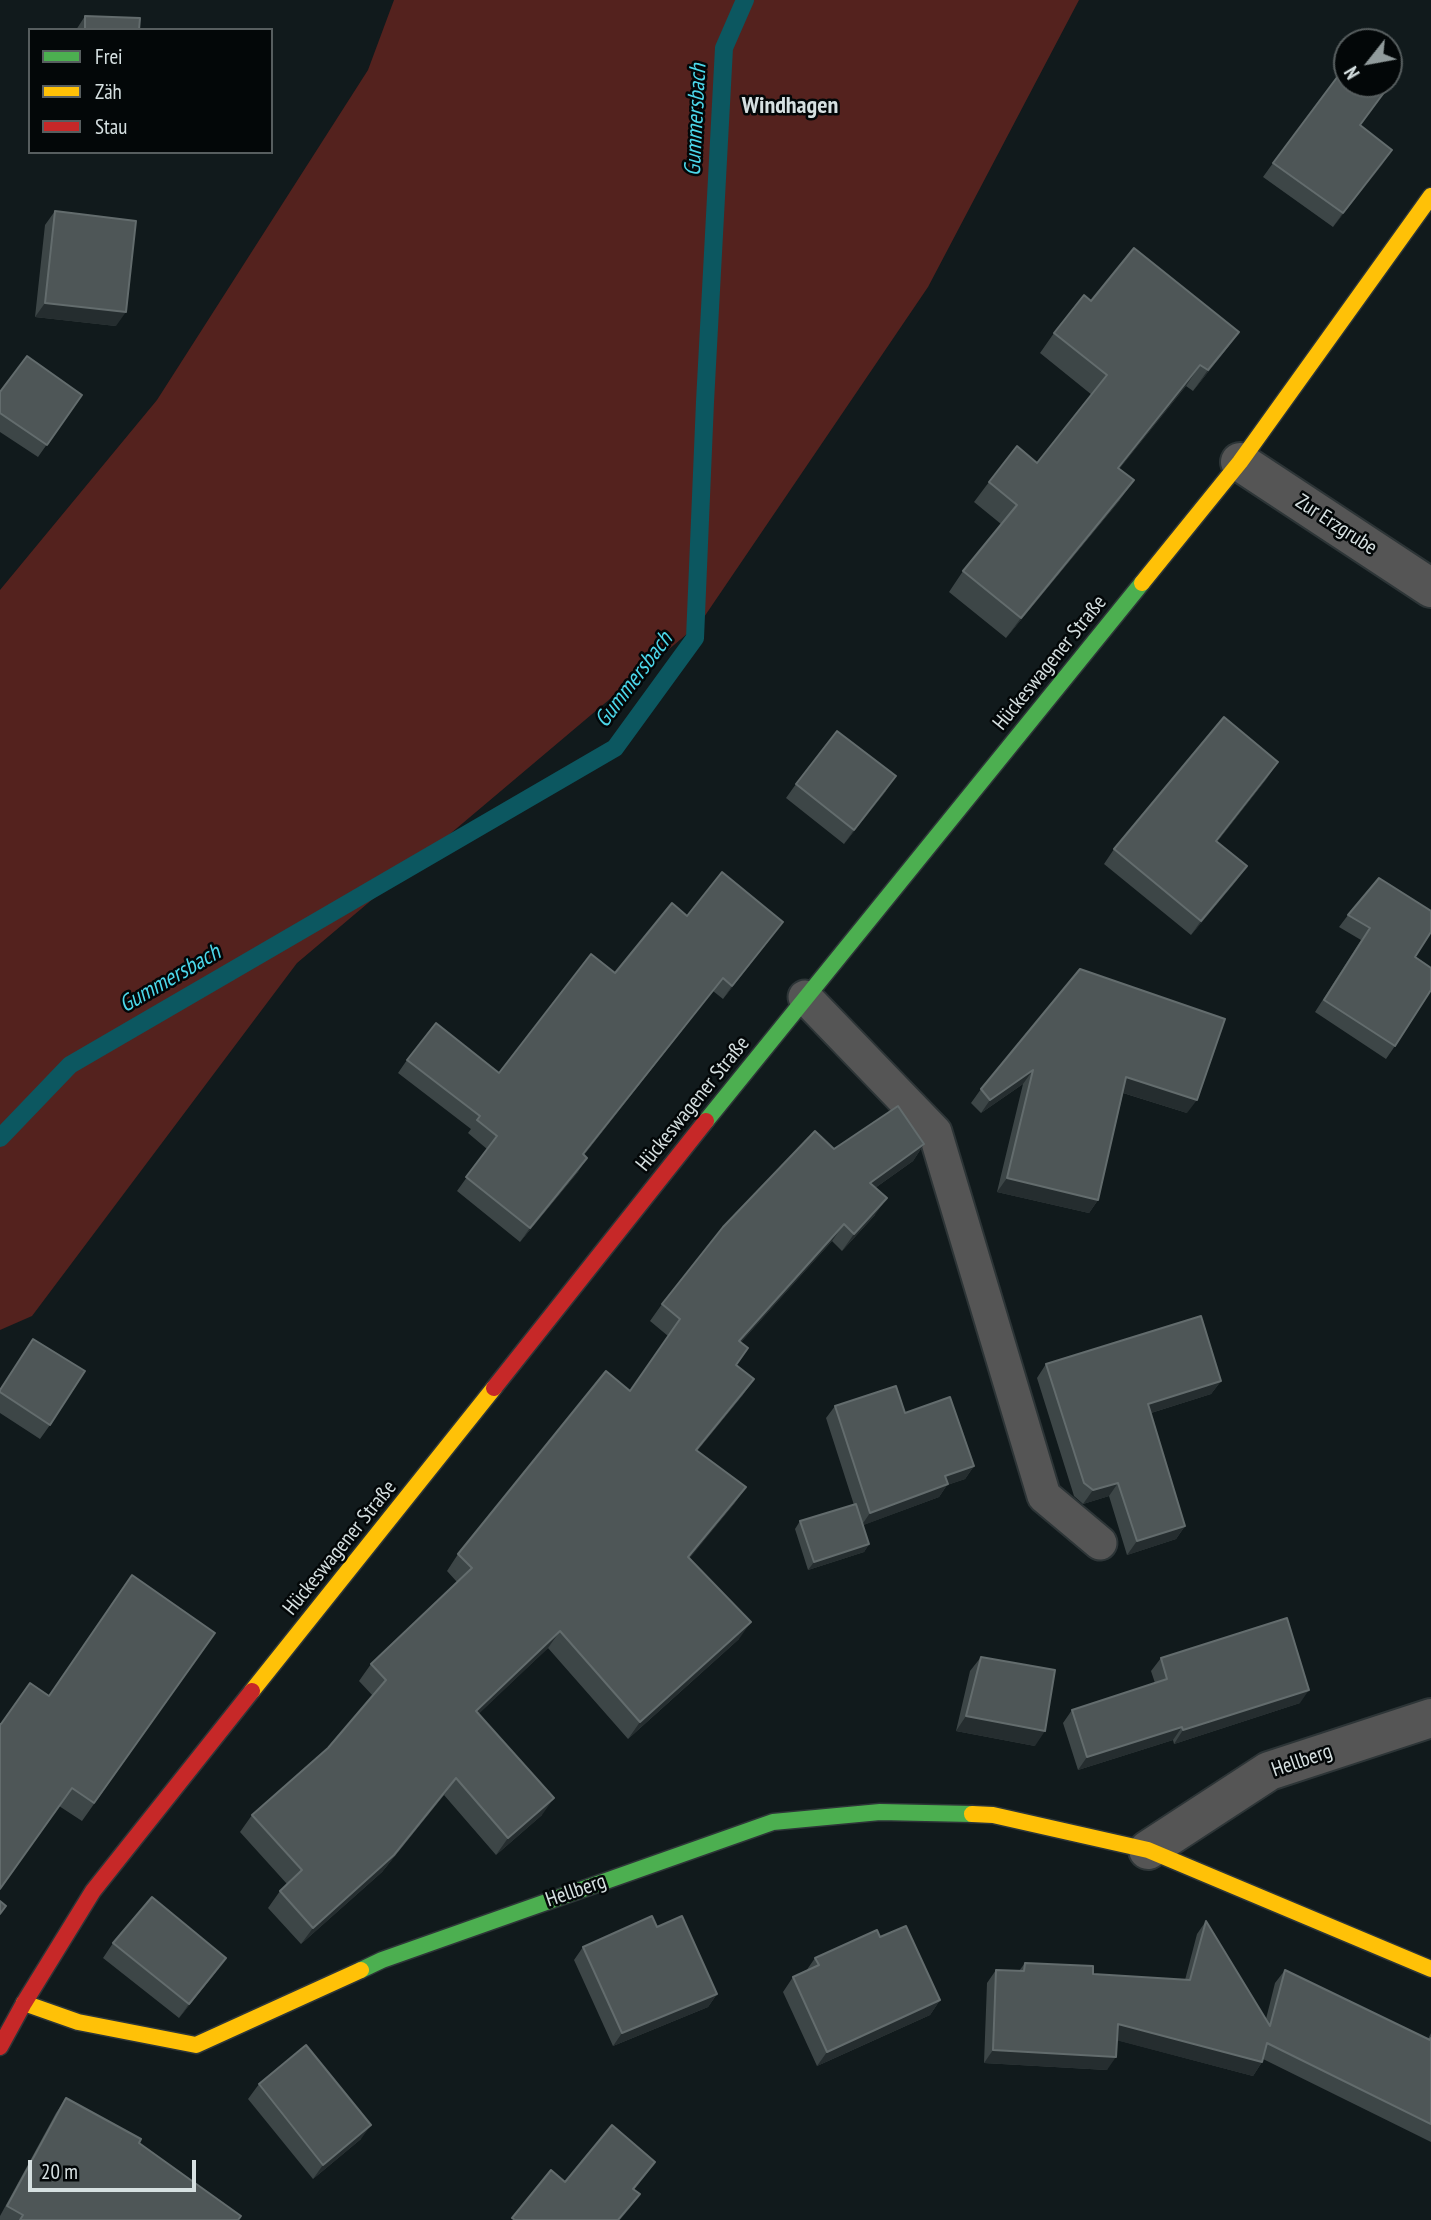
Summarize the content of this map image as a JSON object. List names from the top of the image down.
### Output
{
  "streets": {
    "street": ["Zur Erzgrube", "Hückeswagener Straße", "Hellberg"]
  },
  "crossings": [
    ["Zur Erzgrube", "Hückeswagener Straße"],
    ["Hückeswagener Straße", "Hellberg"]
  ],
  "districts": ["Windhagen"],
  "water": ["Gummersbach"],
  "legend": ["Frei", "Zäh", "Stau"],
  "scale_bar": "20 m",
  "north": "bottom left"
}
